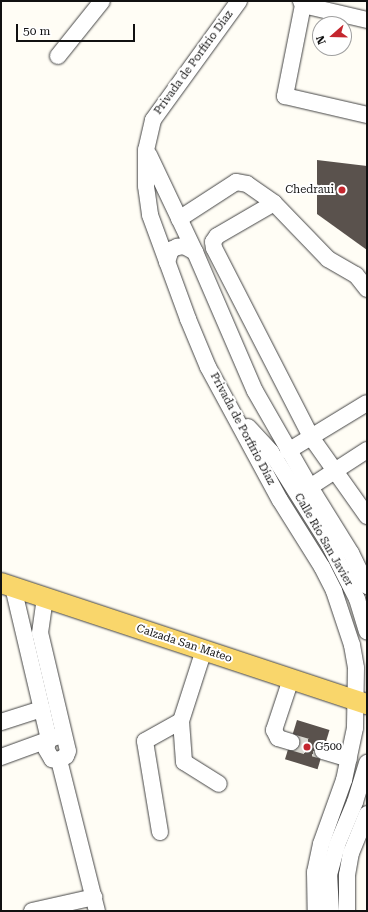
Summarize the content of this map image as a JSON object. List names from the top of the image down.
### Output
{
  "streets": {
    "main road": ["Calzada San Mateo"],
    "street": ["Privada de Porfirio Díaz", "Calle Río San Javier"]
  },
  "crossings": [
    ["Privada de Porfirio Díaz", "Calle Río San Javier"],
    ["Privada de Porfirio Díaz", "Calzada San Mateo"]
  ],
  "places": ["Chedraui", "G500"],
  "scale_bar": "50 m",
  "north": "left"
}
